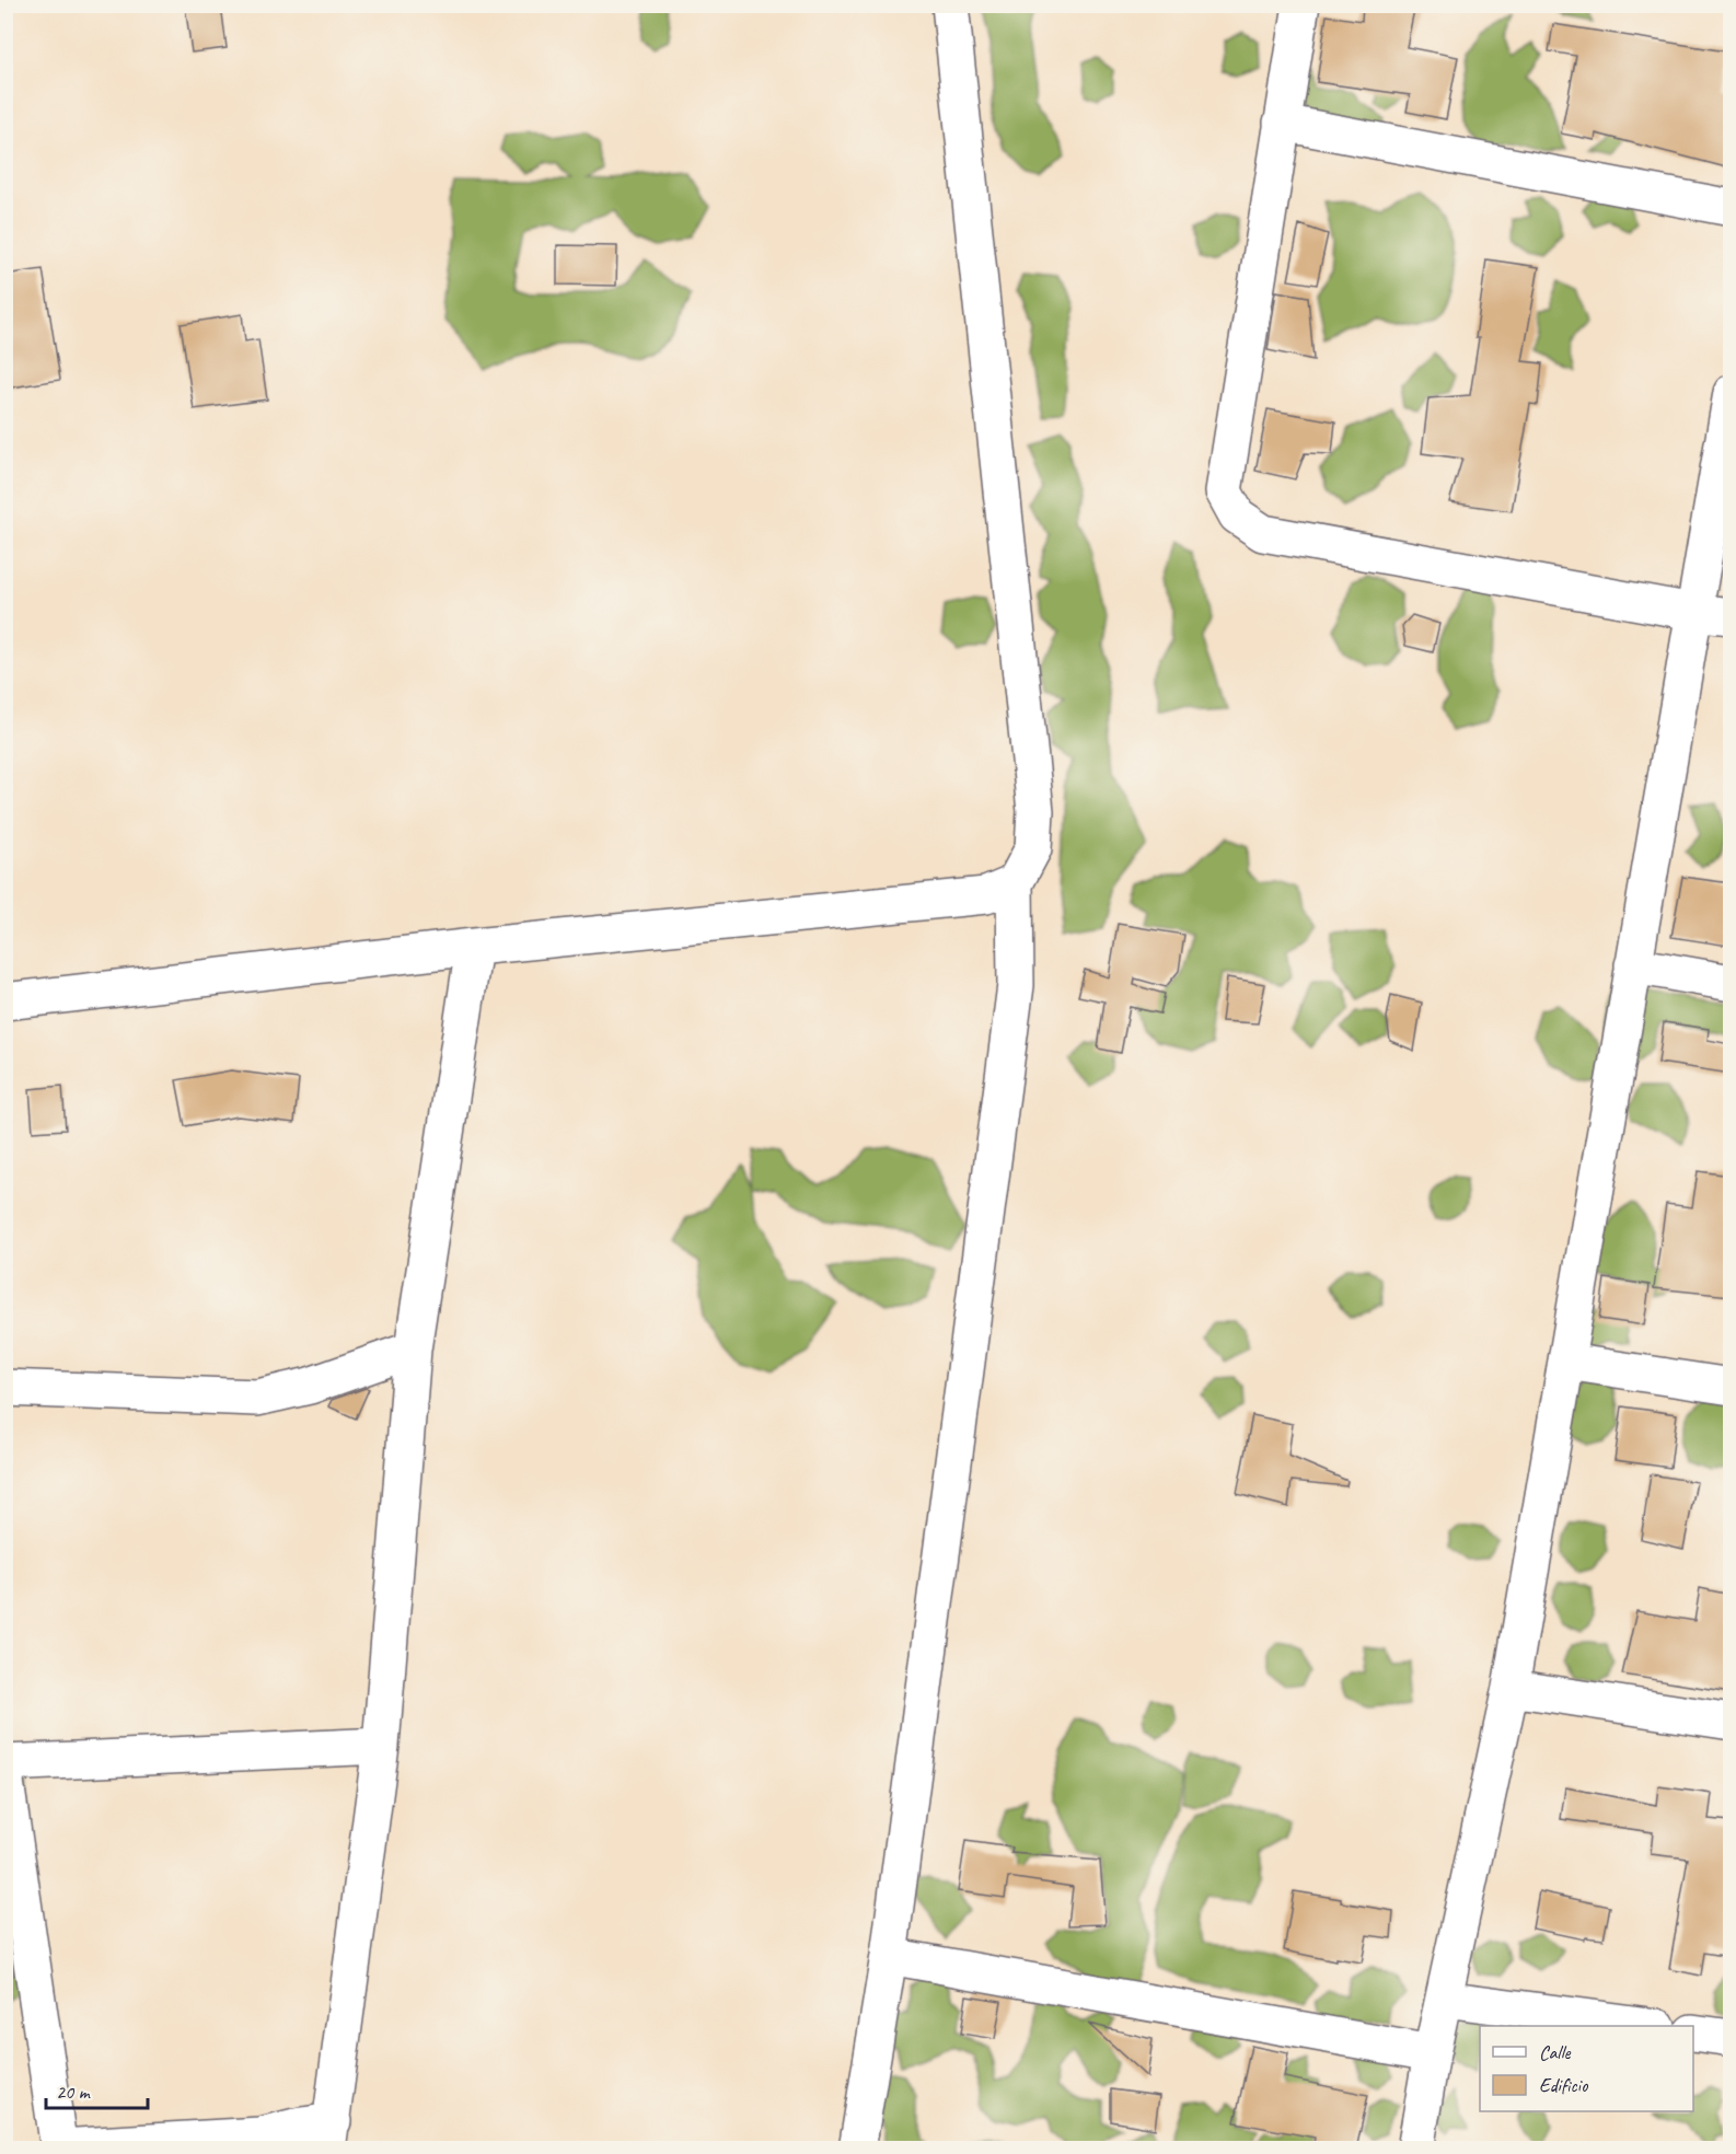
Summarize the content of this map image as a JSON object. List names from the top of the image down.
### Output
{
  "legend": ["Calle", "Edificio"],
  "scale_bar": "20 m"
}
